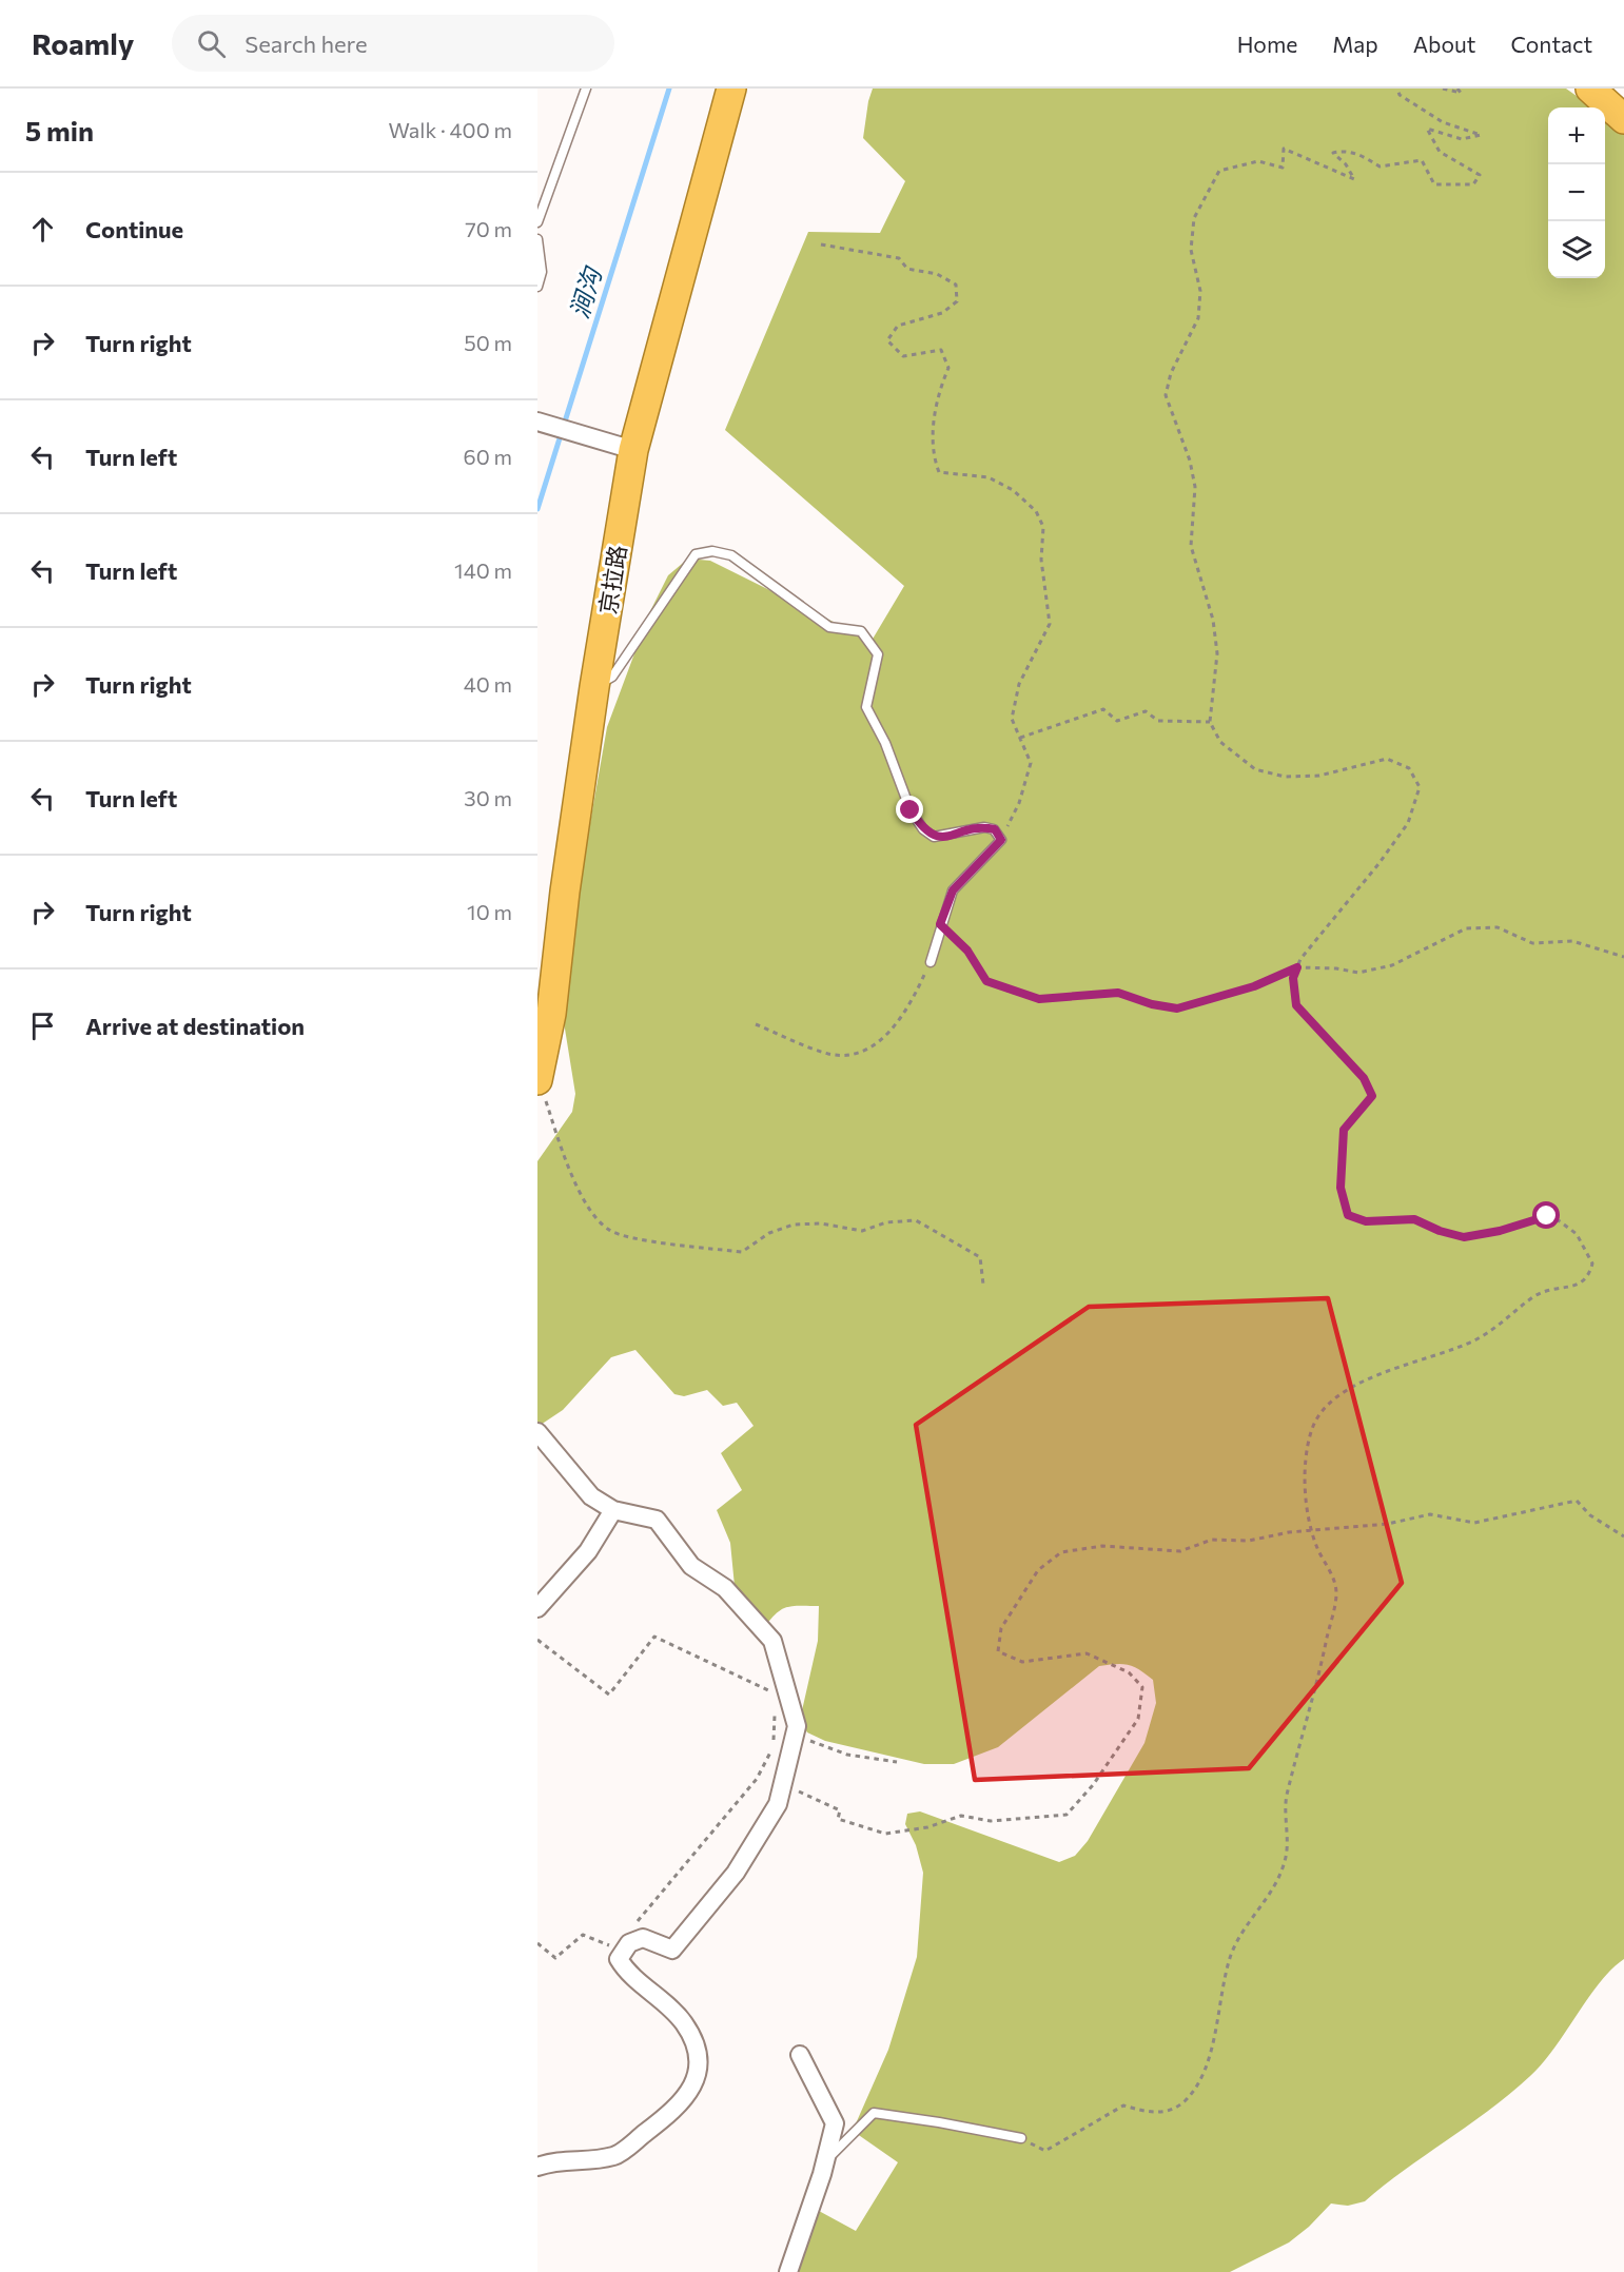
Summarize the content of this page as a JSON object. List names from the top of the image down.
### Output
{
  "streets": {
    "highway": ["京拉路"]
  },
  "water": ["涧沟"],
  "page": {
    "header": "Roamly",
    "search": "Search here",
    "nav": [
      "Home",
      "Map",
      "About",
      "Contact"
    ],
    "heading": ["5 min", "Walk · 400 m"],
    "map_buttons": ["+", "−"],
    "list": [
      ["Continue", "70 m"],
      ["Turn right", "50 m"],
      ["Turn left", "60 m"],
      ["Turn left", "140 m"],
      ["Turn right", "40 m"],
      ["Turn left", "30 m"],
      ["Turn right", "10 m"],
      "Arrive at destination"
    ]
  }
}
